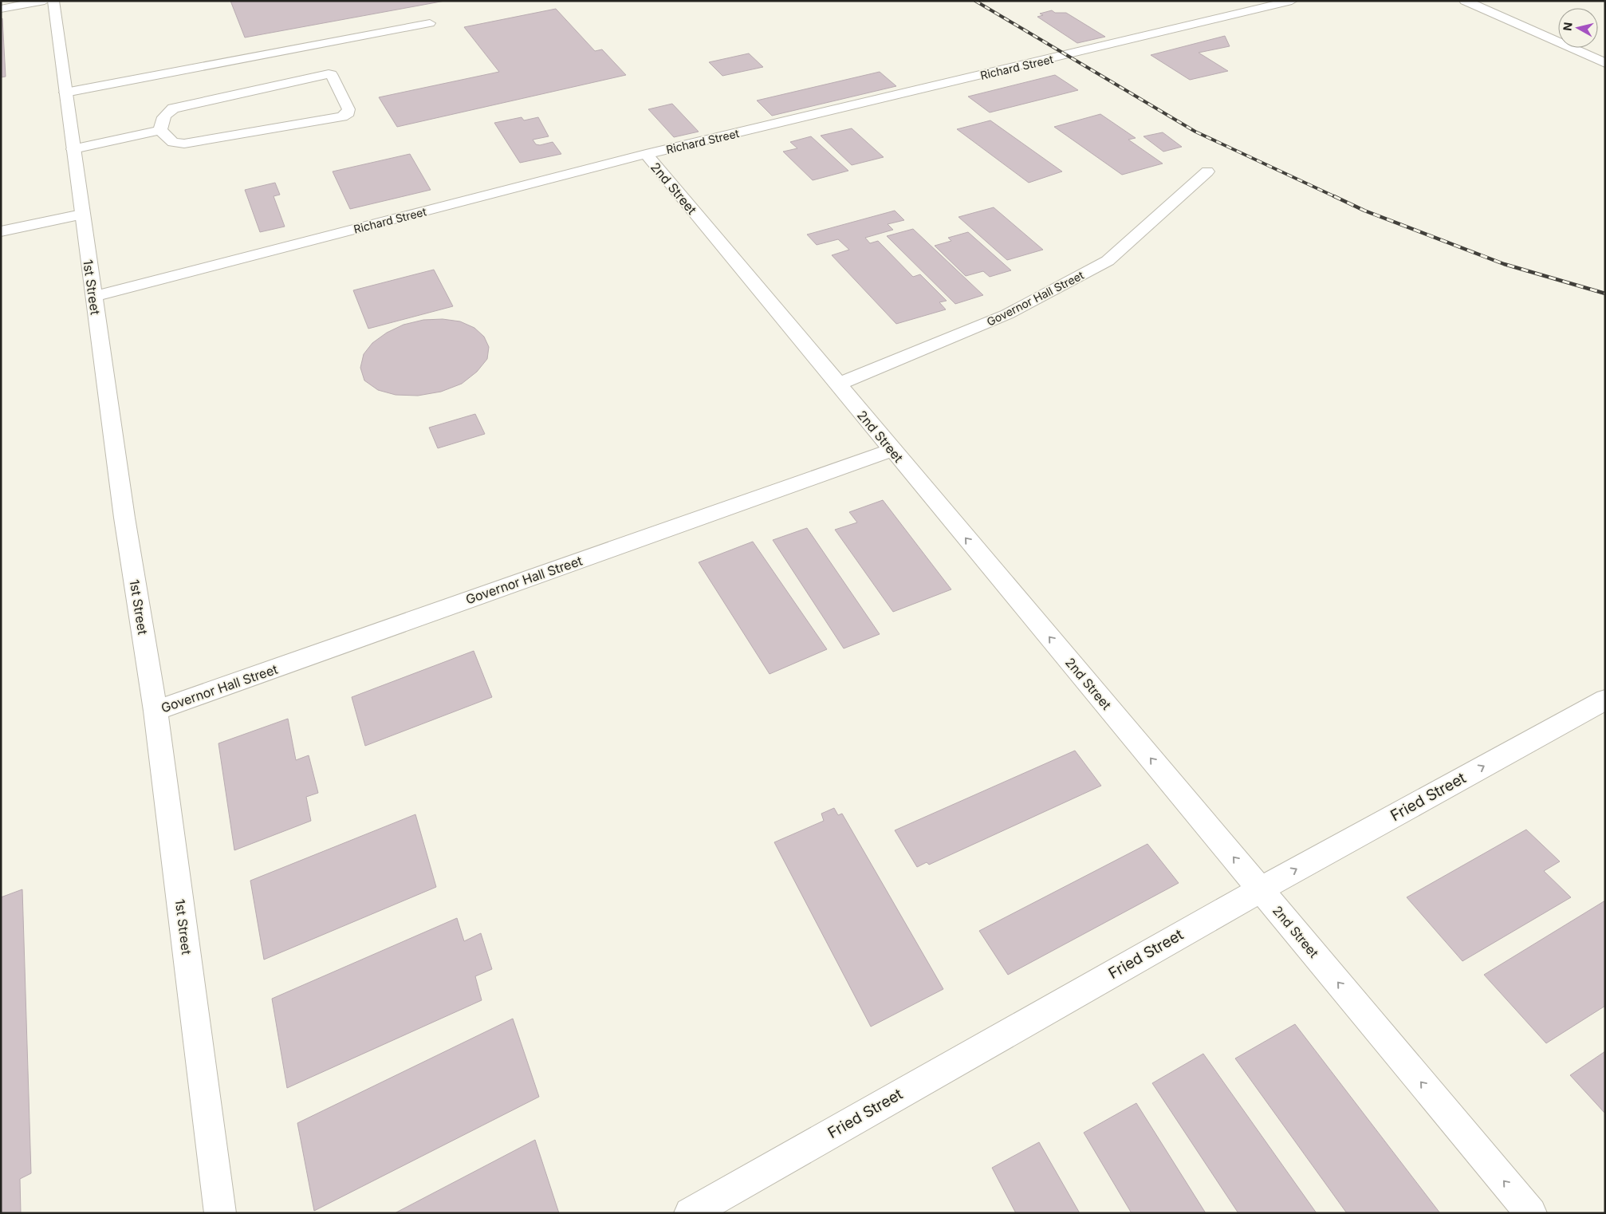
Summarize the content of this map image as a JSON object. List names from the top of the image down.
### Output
{
  "streets": {
    "street": [
      "Richard Street",
      "2nd Street",
      "1st Street",
      "Governor Hall Street",
      "Fried Street"
    ]
  },
  "crossings": [
    ["Richard Street", "2nd Street"],
    ["Richard Street", "1st Street"],
    ["2nd Street", "Governor Hall Street"],
    ["2nd Street", "Fried Street"],
    ["1st Street", "Governor Hall Street"]
  ],
  "one_way": ["2nd Street", "Fried Street"],
  "north": "left"
}
